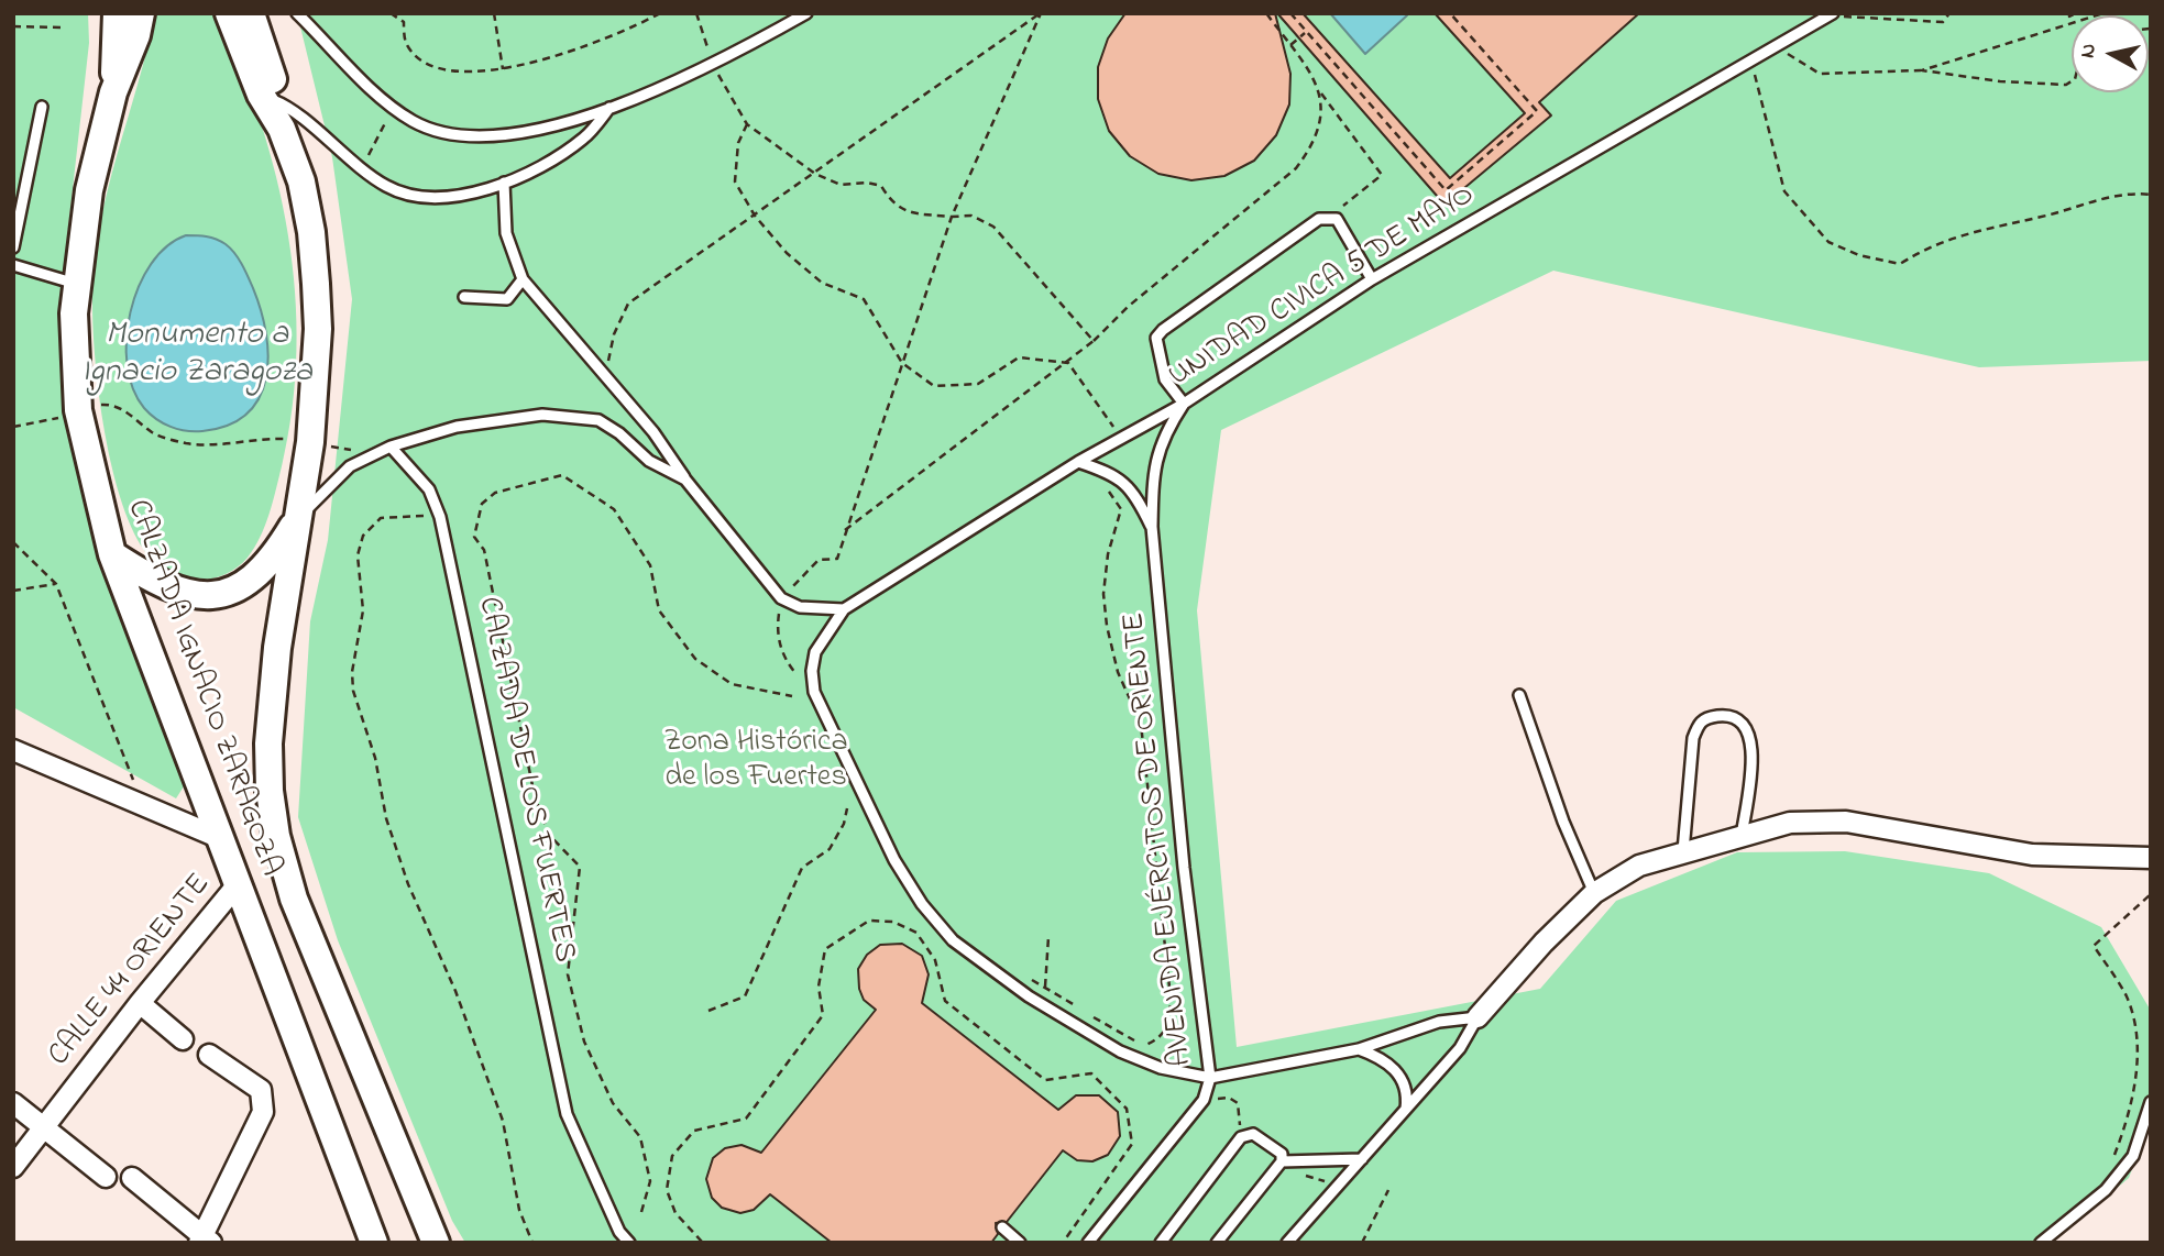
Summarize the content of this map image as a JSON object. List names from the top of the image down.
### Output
{
  "streets": {
    "main road": ["CALZADA IGNACIO ZARAGOZA"],
    "street": ["CALLE 44 ORIENTE"],
    "lane": ["UNIDAD CIVICA 5 DE MAYO", "CALZADA DE LOS FUERTES", "AVENIDA EJÉRCITOS DE ORIENTE"]
  },
  "crossings": [
    ["UNIDAD CIVICA 5 DE MAYO", "AVENIDA EJÉRCITOS DE ORIENTE"],
    ["CALZADA IGNACIO ZARAGOZA", "CALLE 44 ORIENTE"]
  ],
  "water": ["Monumento a Ignacio Zaragoza"],
  "parks": ["Zona Histórica de los Fuertes"],
  "north": "left"
}
